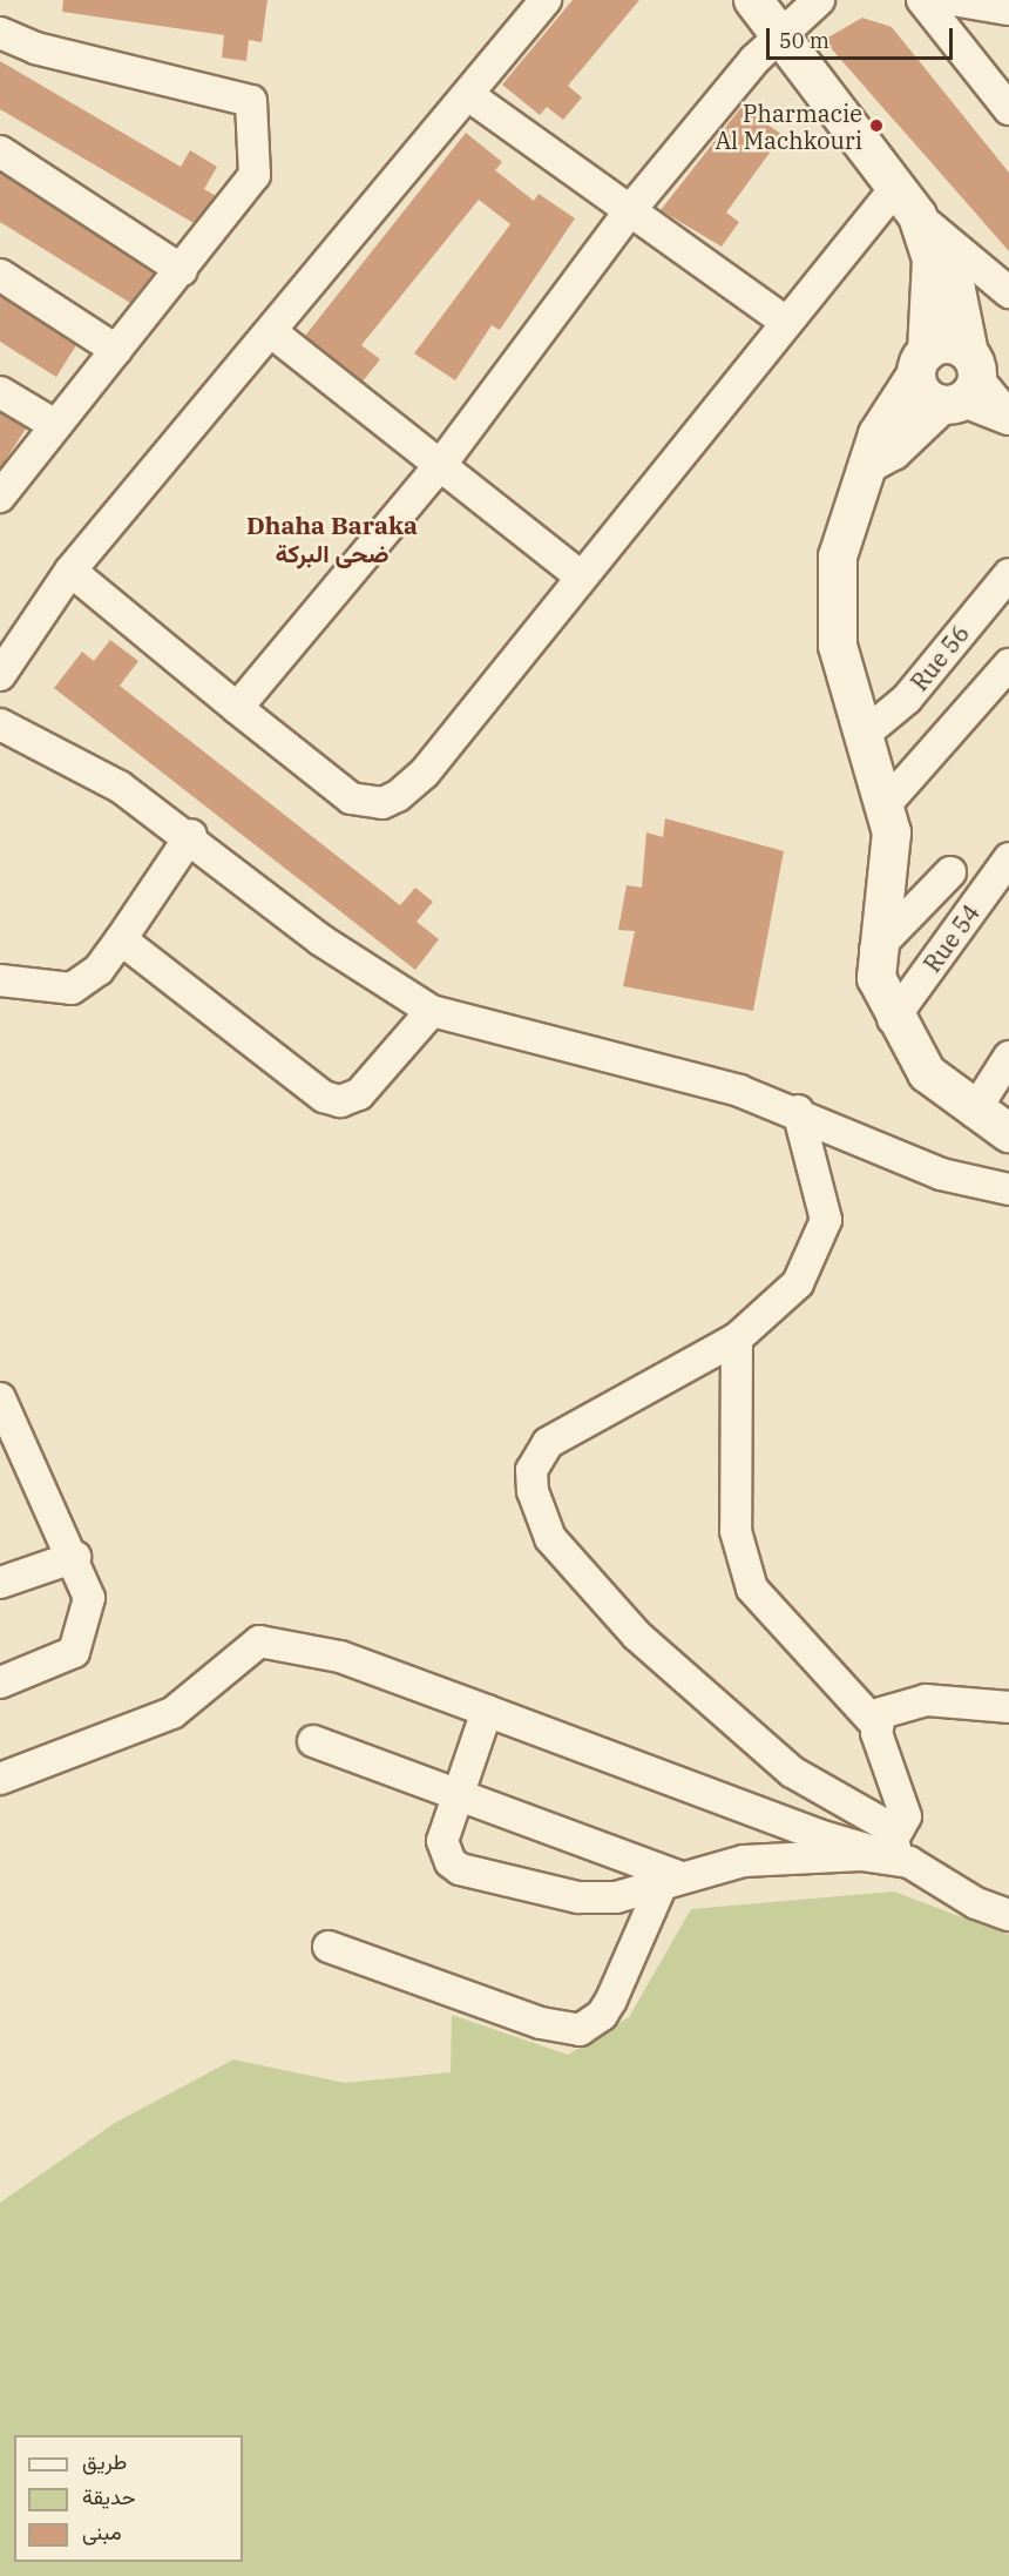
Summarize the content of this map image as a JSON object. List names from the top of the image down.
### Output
{
  "streets": {
    "street": ["Rue 56", "Rue 54"]
  },
  "districts": ["Dhaha Baraka ضحى البركة"],
  "places": ["Pharmacie Al Machkouri"],
  "legend": ["طريق", "حديقة", "مبنى"],
  "scale_bar": "50 m"
}
